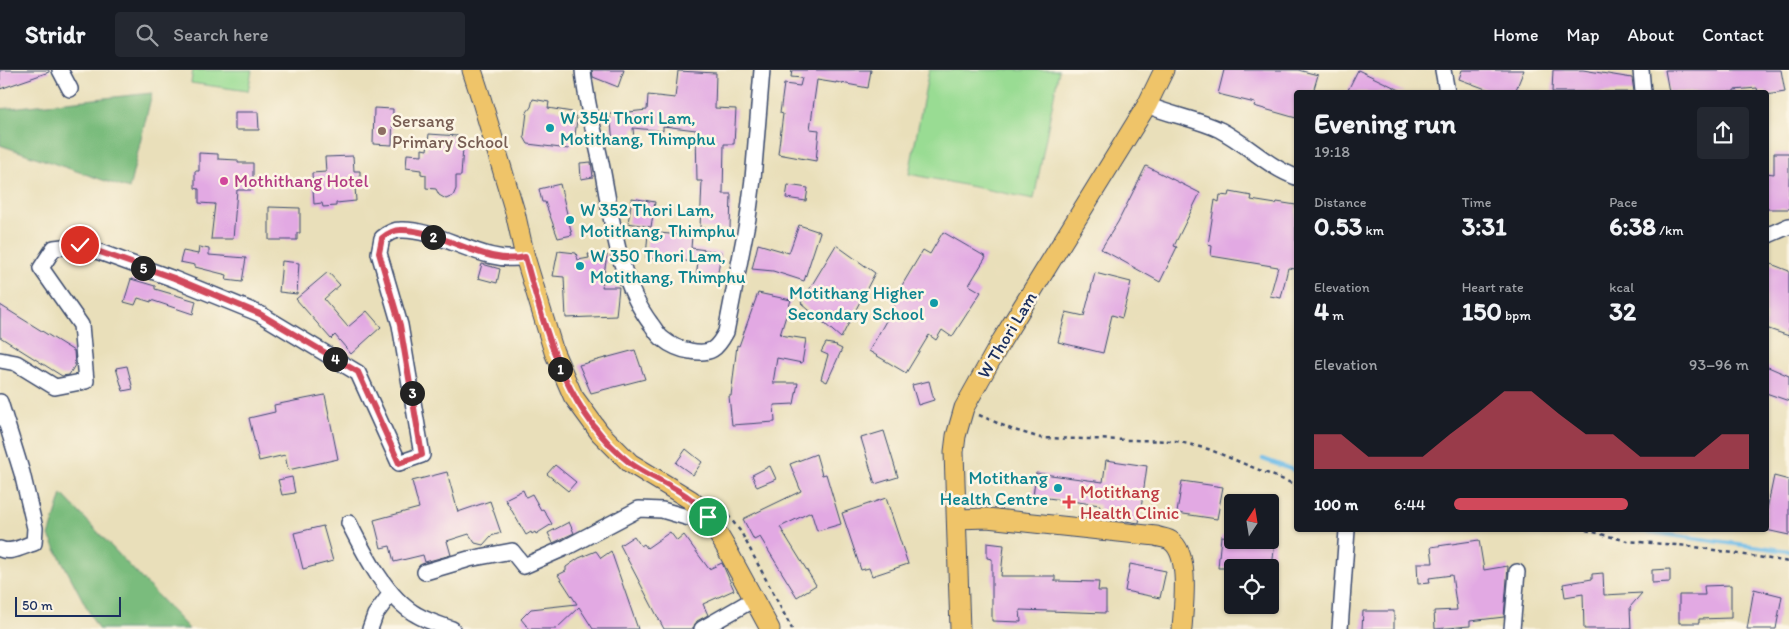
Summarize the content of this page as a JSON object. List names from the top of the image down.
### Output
{
  "streets": {
    "main road": ["W Thori Lam"]
  },
  "places": {
    "other": [
      "W 354 Thori Lam, Motithang, Thimphu",
      "Sersang Primary School",
      "Mothithang Hotel",
      "W 352 Thori Lam, Motithang, Thimphu",
      "W 350 Thori Lam, Motithang, Thimphu",
      "Motithang Higher Secondary School",
      "Motithang Health Centre"
    ],
    "health": ["Motithang Health Clinic"]
  },
  "scale_bar": "50 m",
  "north": "top",
  "page": {
    "header": "Stridr",
    "search": "Search here",
    "nav": [
      "Home",
      "Map",
      "About",
      "Contact"
    ],
    "heading": ["Evening run", "19:18"],
    "stats": [
      ["Distance", "0.53 km"],
      ["Time", "3:31"],
      ["Pace", "6:38 /km"],
      ["Elevation", "4 m"],
      ["Heart rate", "150 bpm"],
      ["kcal", "32"]
    ],
    "pins": [
      "2",
      "5",
      "4",
      "1",
      "3"
    ],
    "chart": ["Elevation", "93–96 m"],
    "list": [
      {
        "name": "100 m",
        "note": "6:44"
      }
    ],
    "scale": "50 m"
  }
}
